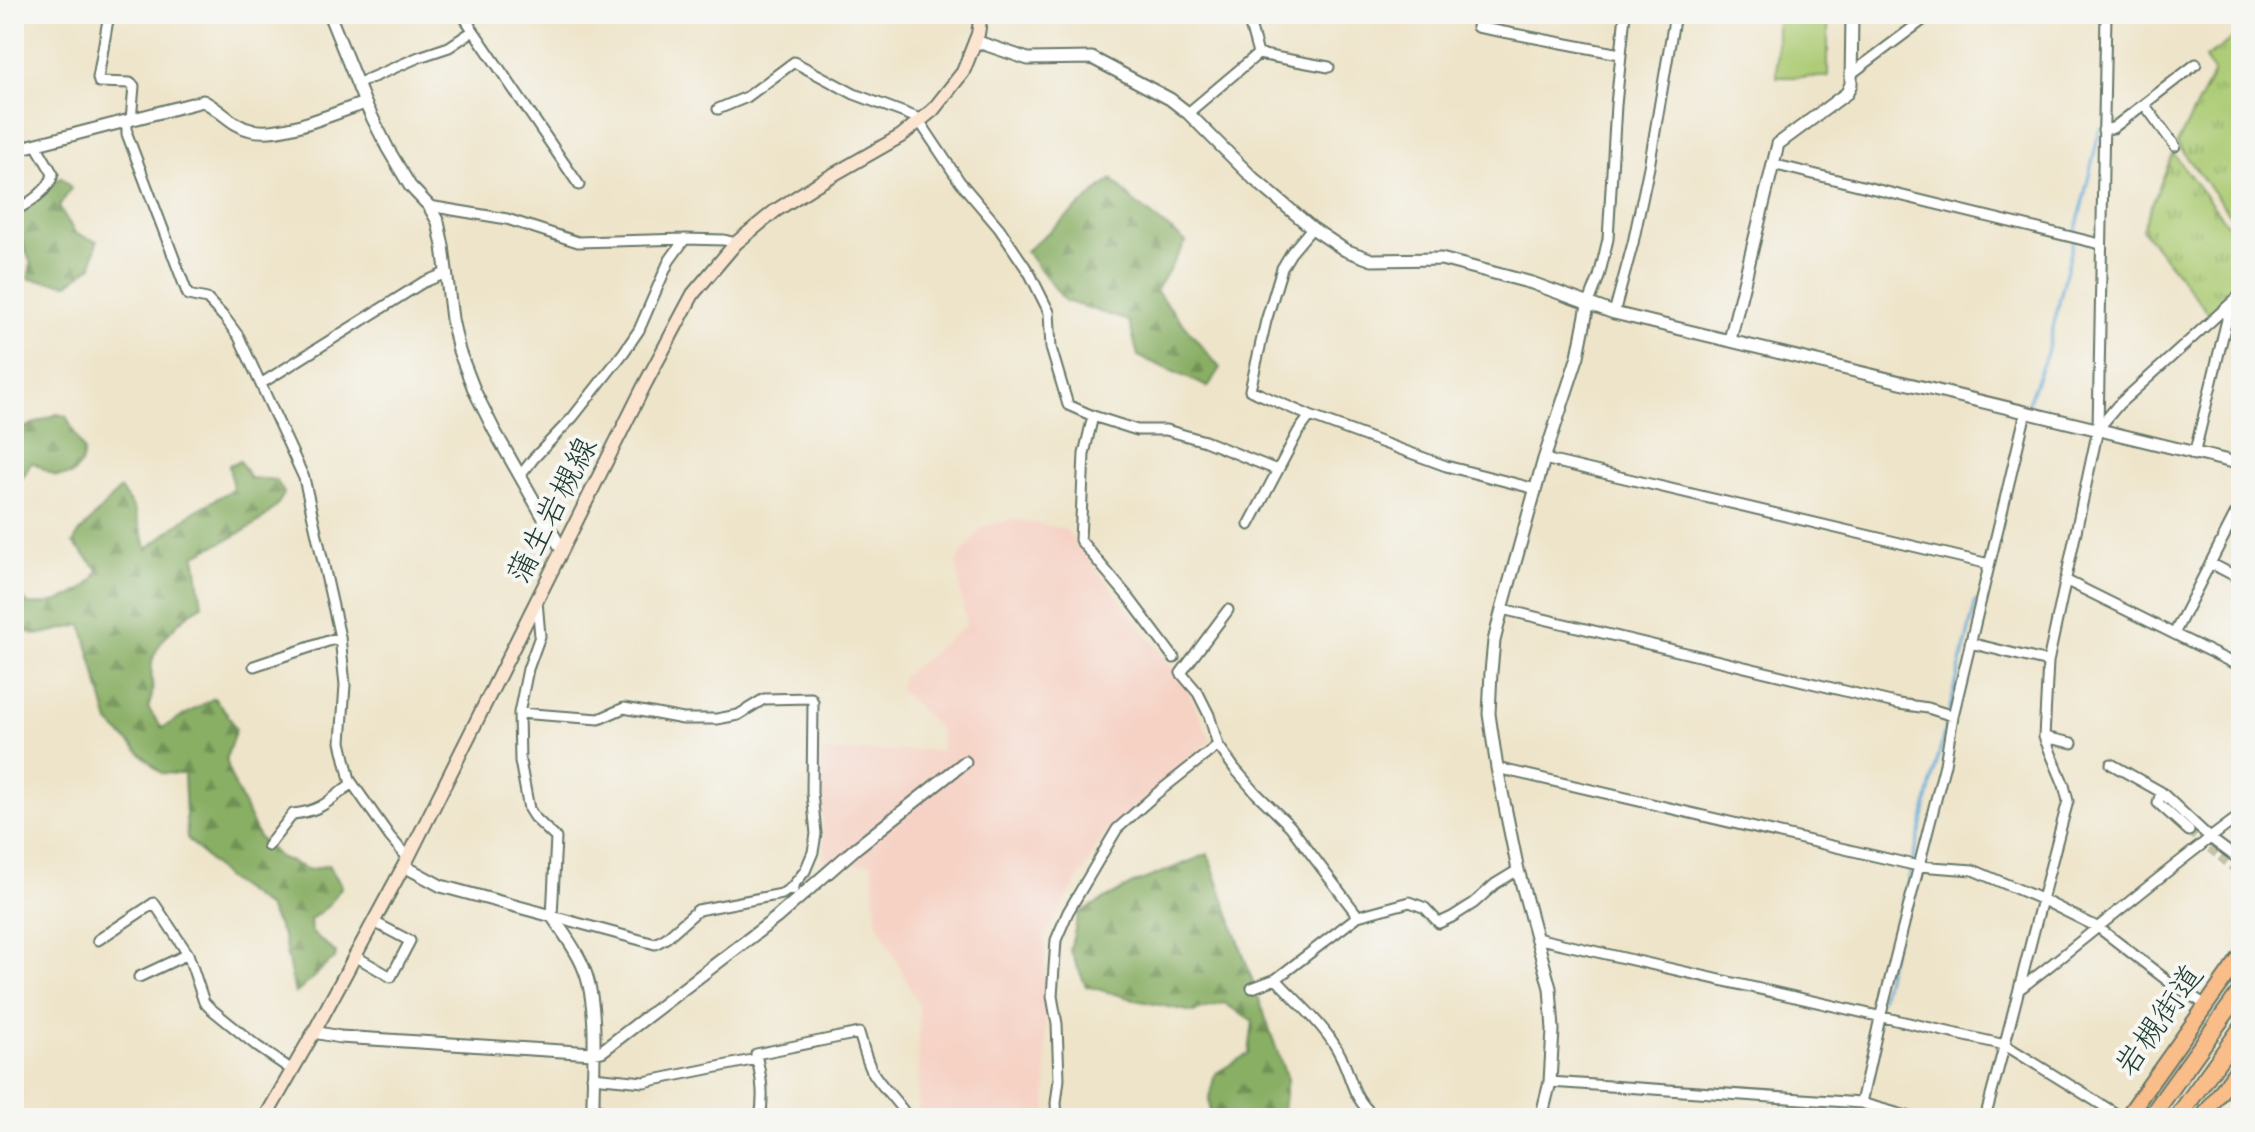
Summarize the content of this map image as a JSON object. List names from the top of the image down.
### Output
{
  "streets": {
    "highway": ["岩槻街道"],
    "main road": ["蒲生岩槻線"]
  }
}
